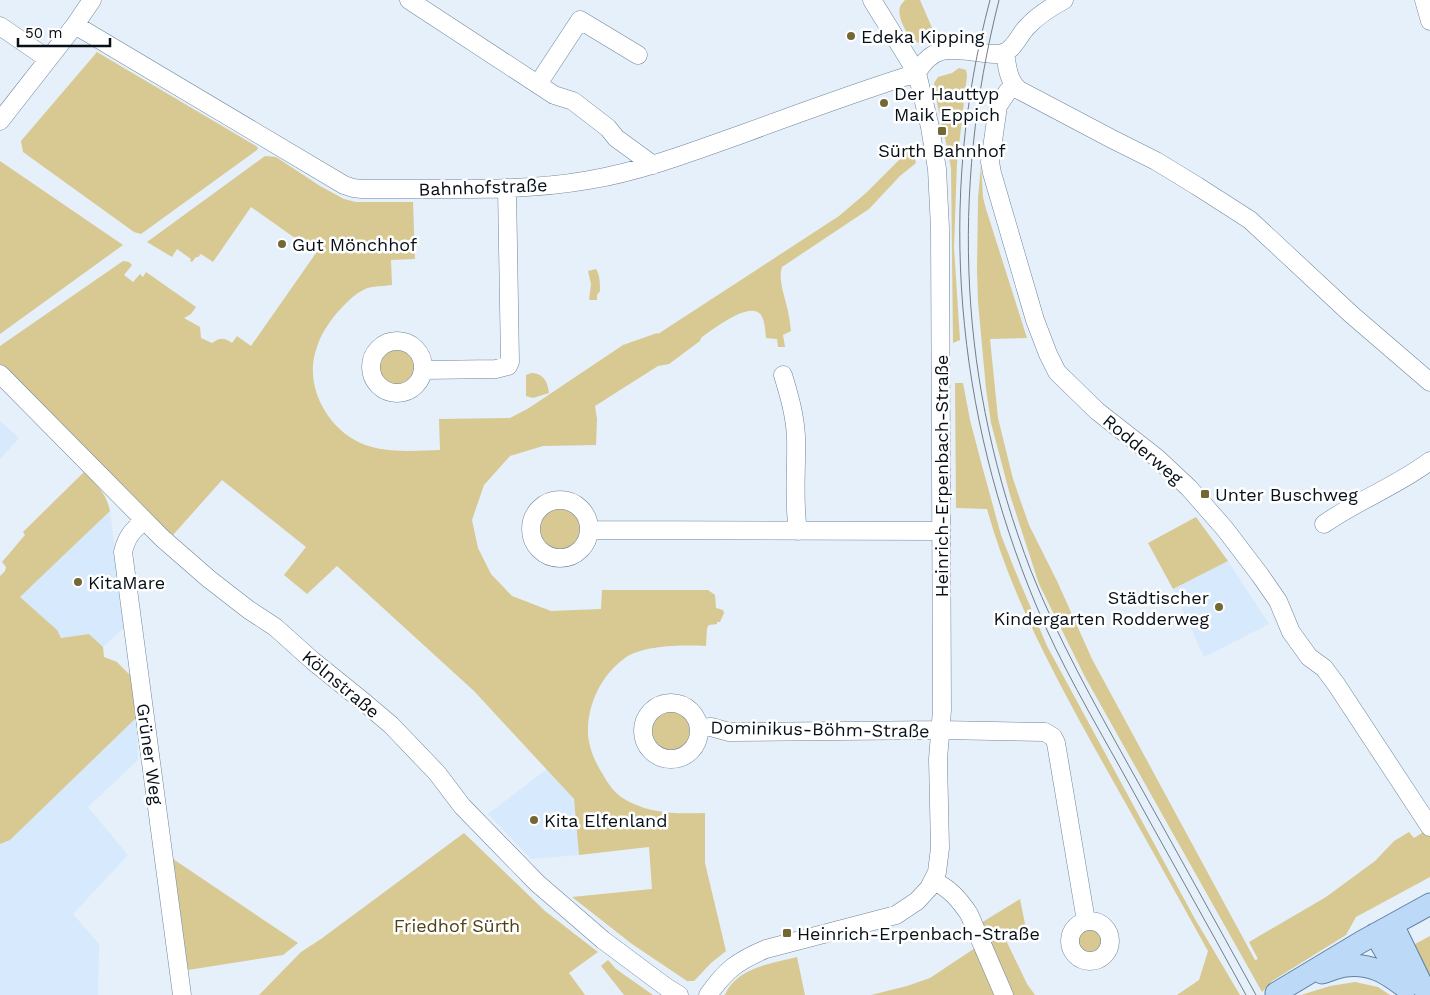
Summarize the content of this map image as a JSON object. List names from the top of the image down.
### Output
{
  "streets": {
    "street": [
      "Bahnhofstraße",
      "Rodderweg",
      "Heinrich-Erpenbach-Straße",
      "Kölnstraße",
      "Dominikus-Böhm-Straße",
      "Grüner Weg"
    ]
  },
  "crossings": [
    ["Bahnhofstraße", "Heinrich-Erpenbach-Straße"],
    ["Heinrich-Erpenbach-Straße", "Dominikus-Böhm-Straße"],
    ["Kölnstraße", "Grüner Weg"]
  ],
  "parks": ["Friedhof Sürth"],
  "places": {
    "other": [
      "Edeka Kipping",
      "Der Hauttyp Maik Eppich",
      "Gut Mönchhof",
      "KitaMare",
      "Städtischer Kindergarten Rodderweg",
      "Kita Elfenland"
    ],
    "transit": ["Sürth Bahnhof", "Unter Buschweg", "Heinrich-Erpenbach-Straße"]
  },
  "scale_bar": "50 m"
}
